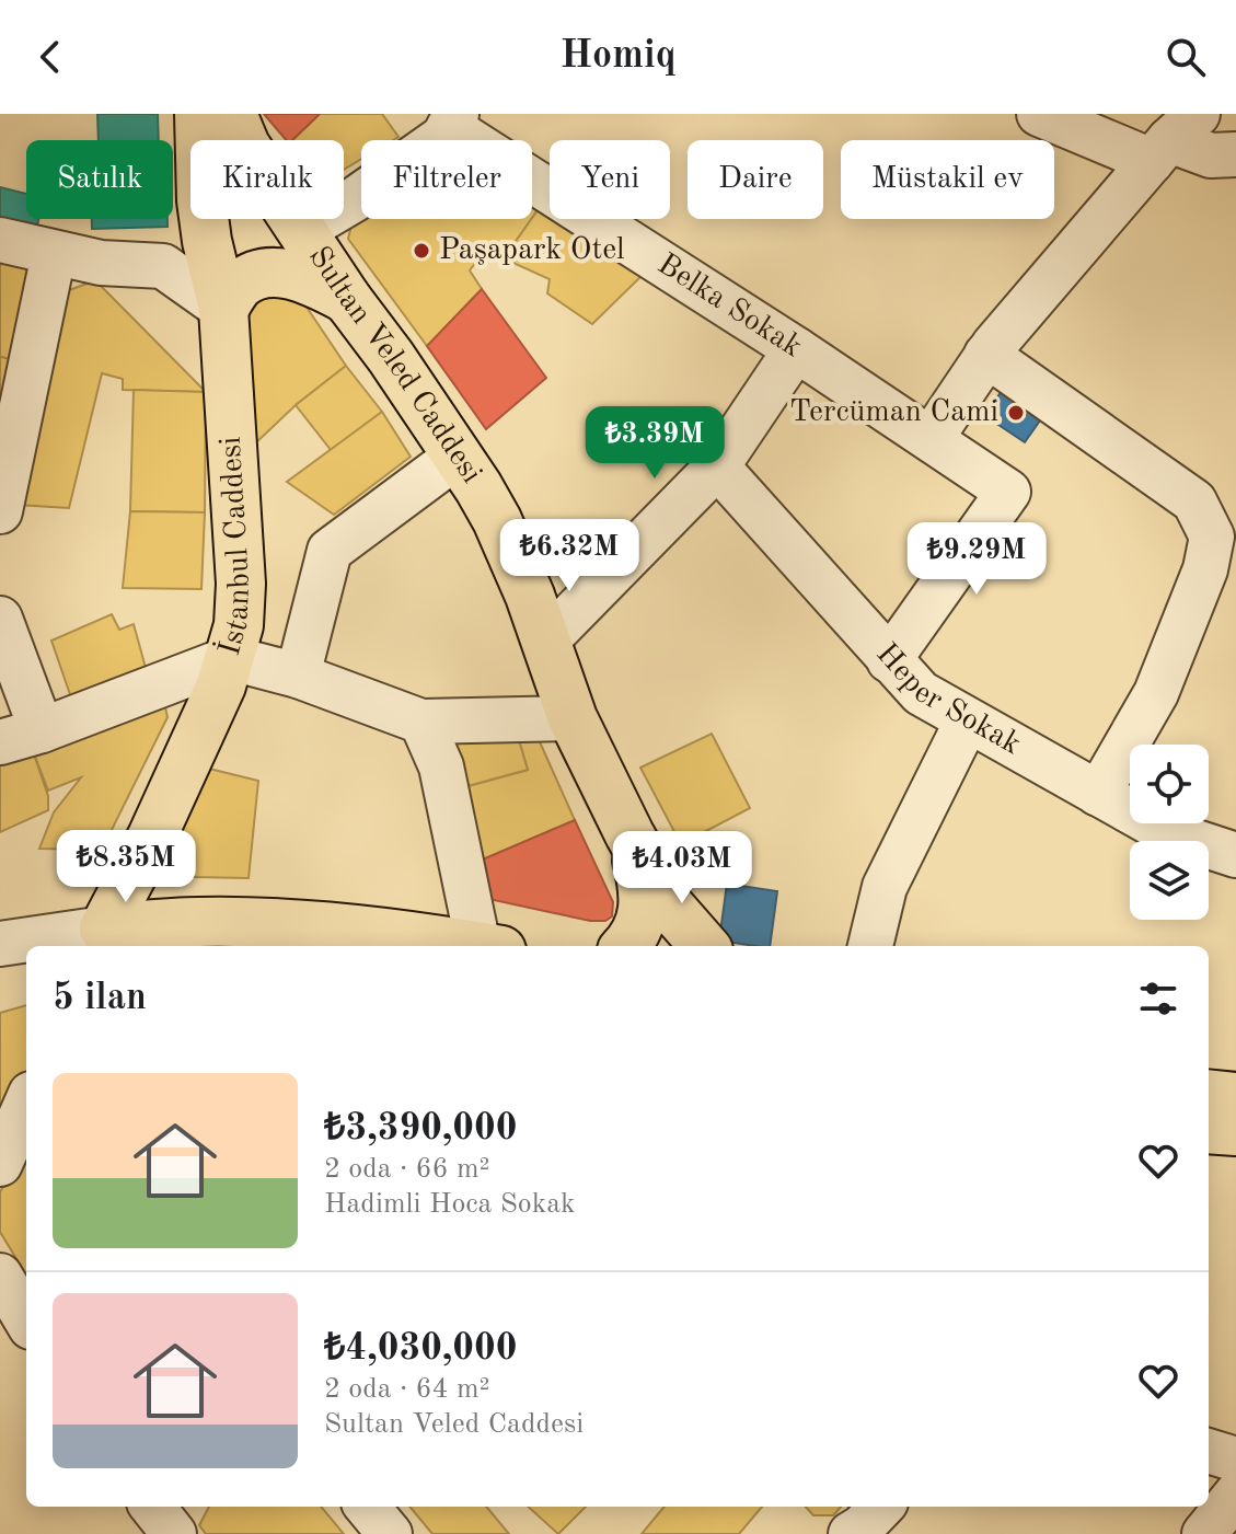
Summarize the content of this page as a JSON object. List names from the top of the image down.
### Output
{
  "streets": {
    "main road": ["Sultan Veled Caddesi", "İstanbul Caddesi"],
    "street": ["Belka Sokak", "Heper Sokak"]
  },
  "crossings": [
    ["Belka Sokak", "Heper Sokak"]
  ],
  "places": ["Paşapark Otel", "Tercüman Cami"],
  "page": {
    "header": "Homiq",
    "chip": [
      "Satılık",
      "Kiralık",
      "Filtreler",
      "Yeni",
      "Daire",
      "Müstakil ev"
    ],
    "price": [
      "₺3.39M",
      "₺6.32M",
      "₺9.29M",
      "₺8.35M",
      "₺4.03M"
    ],
    "heading": "5 ilan",
    "list": [
      {
        "name": "₺3,390,000",
        "note": "2 oda · 66 m² · Hadimli Hoca Sokak"
      },
      {
        "name": "₺4,030,000",
        "note": "2 oda · 64 m² · Sultan Veled Caddesi"
      }
    ]
  }
}
